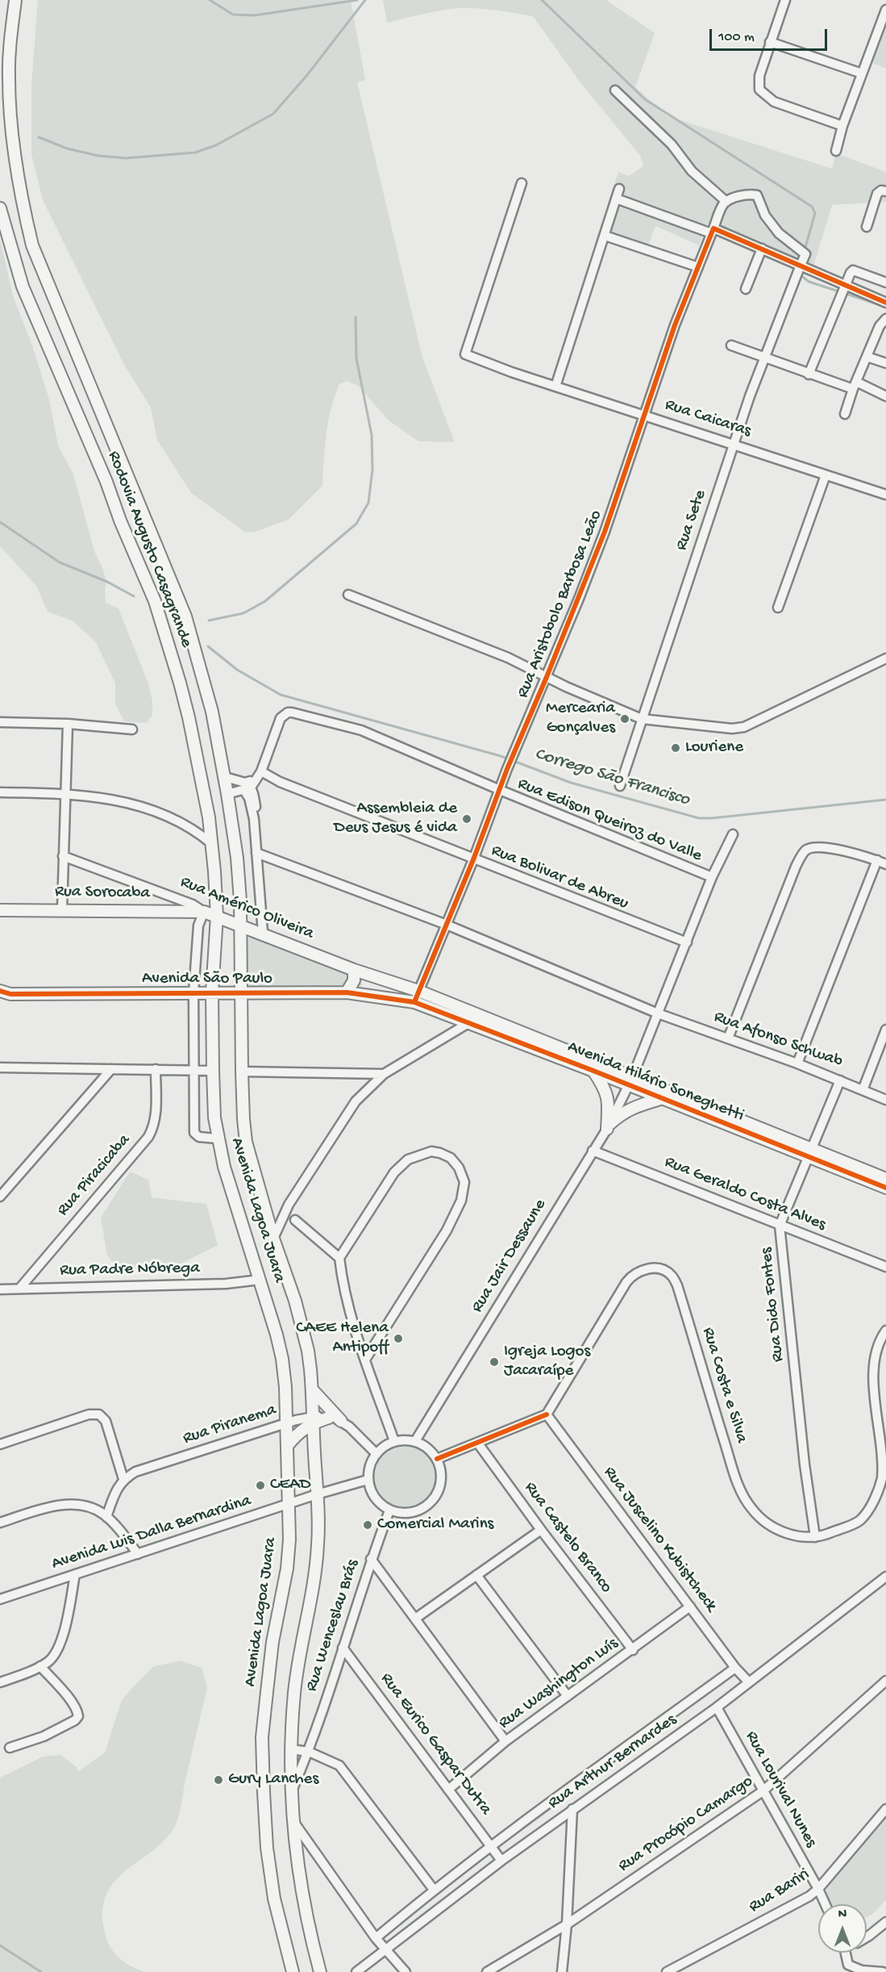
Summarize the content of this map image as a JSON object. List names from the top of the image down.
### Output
{
  "streets": {
    "main road": [
      "Rodovia Augusto Casagrande",
      "Rua Sorocaba",
      "Rua Américo Oliveira",
      "Avenida São Paulo",
      "Avenida Hilário Soneghetti",
      "Avenida Lagoa Juara"
    ],
    "street": [
      "Rua Caicaras",
      "Rua Sete",
      "Rua Aristobolo Barbosa Leão",
      "Rua Edison Queiroz do Valle",
      "Rua Bolivar de Abreu",
      "Rua Afonso Schwab",
      "Rua Piracicaba",
      "Rua Geraldo Costa Alves",
      "Rua Jair Dessaune",
      "Rua Padre Nóbrega",
      "Rua Dido Fontes",
      "Rua Costa e Silva",
      "Rua Piranema",
      "Avenida Luis Dalla Bernardina",
      "Rua Castelo Branco",
      "Rua Juscelino Kubistcheck",
      "Rua Wenceslau Brás",
      "Rua Washington Luís",
      "Rua Eurico Gaspar Dutra",
      "Rua Arthur Bernardes",
      "Rua Lourival Nunes",
      "Rua Procópio Camargo",
      "Rua Bariri"
    ]
  },
  "crossings": [
    ["Rua Caicaras", "Rua Sete"],
    ["Rua Caicaras", "Rua Aristobolo Barbosa Leão"],
    ["Rodovia Augusto Casagrande", "Rua Américo Oliveira"],
    ["Rodovia Augusto Casagrande", "Avenida Lagoa Juara"],
    ["Rua Aristobolo Barbosa Leão", "Rua Edison Queiroz do Valle"],
    ["Rua Aristobolo Barbosa Leão", "Rua Bolivar de Abreu"],
    ["Rua Aristobolo Barbosa Leão", "Rua Américo Oliveira"],
    ["Rua Aristobolo Barbosa Leão", "Avenida São Paulo"],
    ["Rua Aristobolo Barbosa Leão", "Rua Afonso Schwab"],
    ["Rua Aristobolo Barbosa Leão", "Avenida Hilário Soneghetti"],
    ["Rua Edison Queiroz do Valle", "Rua Bolivar de Abreu"],
    ["Rua Edison Queiroz do Valle", "Rua Jair Dessaune"],
    ["Rua Bolivar de Abreu", "Rua Jair Dessaune"],
    ["Rua Sorocaba", "Rua Américo Oliveira"],
    ["Rua Américo Oliveira", "Avenida São Paulo"],
    ["Rua Américo Oliveira", "Avenida Hilário Soneghetti"],
    ["Rua Américo Oliveira", "Avenida Lagoa Juara"],
    ["Avenida São Paulo", "Avenida Hilário Soneghetti"],
    ["Avenida São Paulo", "Avenida Lagoa Juara"],
    ["Rua Afonso Schwab", "Rua Jair Dessaune"],
    ["Rua Afonso Schwab", "Rua Dido Fontes"],
    ["Avenida Hilário Soneghetti", "Rua Jair Dessaune"],
    ["Avenida Hilário Soneghetti", "Rua Dido Fontes"],
    ["Rua Piracicaba", "Rua Padre Nóbrega"],
    ["Rua Geraldo Costa Alves", "Rua Jair Dessaune"],
    ["Rua Geraldo Costa Alves", "Rua Dido Fontes"],
    ["Avenida Lagoa Juara", "Rua Padre Nóbrega"],
    ["Avenida Lagoa Juara", "Rua Piranema"],
    ["Avenida Lagoa Juara", "Avenida Luis Dalla Bernardina"],
    ["Avenida Lagoa Juara", "Rua Wenceslau Brás"],
    ["Rua Jair Dessaune", "Avenida Luis Dalla Bernardina"],
    ["Rua Jair Dessaune", "Rua Wenceslau Brás"],
    ["Rua Dido Fontes", "Rua Costa e Silva"],
    ["Rua Costa e Silva", "Rua Juscelino Kubistcheck"],
    ["Avenida Luis Dalla Bernardina", "Rua Wenceslau Brás"],
    ["Rua Castelo Branco", "Rua Washington Luís"],
    ["Rua Juscelino Kubistcheck", "Rua Washington Luís"],
    ["Rua Juscelino Kubistcheck", "Rua Arthur Bernardes"],
    ["Rua Wenceslau Brás", "Rua Eurico Gaspar Dutra"],
    ["Rua Washington Luís", "Rua Eurico Gaspar Dutra"],
    ["Rua Eurico Gaspar Dutra", "Rua Arthur Bernardes"],
    ["Rua Arthur Bernardes", "Rua Lourival Nunes"],
    ["Rua Lourival Nunes", "Rua Procópio Camargo"],
    ["Rua Lourival Nunes", "Rua Bariri"]
  ],
  "water": ["Corrego São Francisco"],
  "places": [
    "Mercearia Gonçalves",
    "Louriene",
    "Assembleia de Deus Jesus é vida",
    "CAEE Helena Antipoff",
    "Igreja Logos Jacaraípe",
    "CEAD",
    "Comercial Marins",
    "Gury Lanches"
  ],
  "scale_bar": "100 m",
  "north": "top"
}
